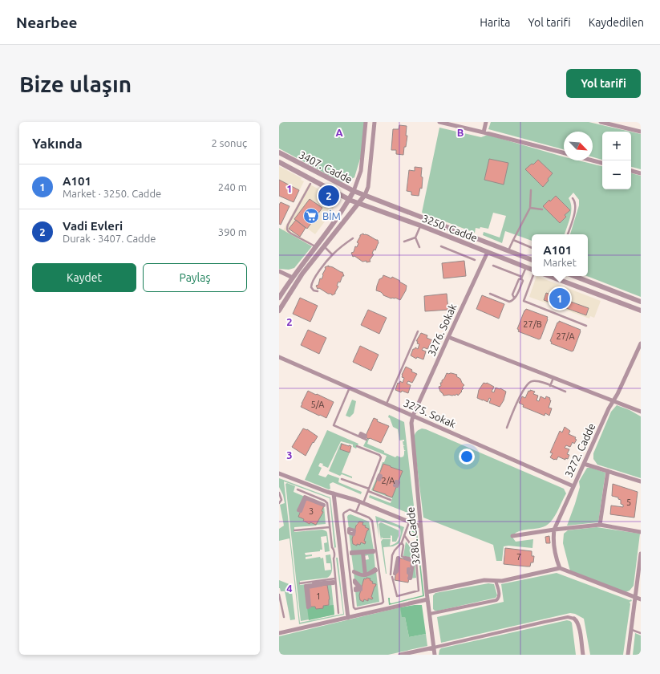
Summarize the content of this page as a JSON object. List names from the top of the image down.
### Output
{
  "streets": {
    "street": [
      "3407. Cadde",
      "3250. Cadde",
      "3276. Sokak",
      "3275. Sokak",
      "3272. Cadde",
      "3280. Cadde"
    ]
  },
  "crossings": [
    ["3407. Cadde", "3250. Cadde"],
    ["3250. Cadde", "3276. Sokak"],
    ["3276. Sokak", "3275. Sokak"],
    ["3276. Sokak", "3280. Cadde"],
    ["3275. Sokak", "3272. Cadde"],
    ["3275. Sokak", "3280. Cadde"]
  ],
  "places": {
    "supermarket": ["BİM"]
  },
  "house_numbers": [
    "27/B",
    "27/A",
    "5/A",
    "2/A",
    "5",
    "3",
    "7",
    "1"
  ],
  "north": "bottom right",
  "page": {
    "header": "Nearbee",
    "nav": ["Harita", "Yol tarifi", "Kaydedilen"],
    "buttons": [
      "Yol tarifi",
      ["Kaydet", "Paylaş"]
    ],
    "title": "Bize ulaşın",
    "heading": ["Yakında", "2 sonuç"],
    "map_buttons": ["+", "−"],
    "list": [
      {
        "mark": "1",
        "name": "A101",
        "note": "Market · 3250. Cadde",
        "value": "240 m"
      },
      {
        "mark": "2",
        "name": "Vadi Evleri",
        "note": "Durak · 3407. Cadde",
        "value": "390 m"
      }
    ],
    "pins": ["2", "1"],
    "popup": ["A101", "Market"]
  },
  "grid": {
    "columns": ["A", "B"],
    "rows": [
      "1",
      "2",
      "3",
      "4"
    ]
  }
}
